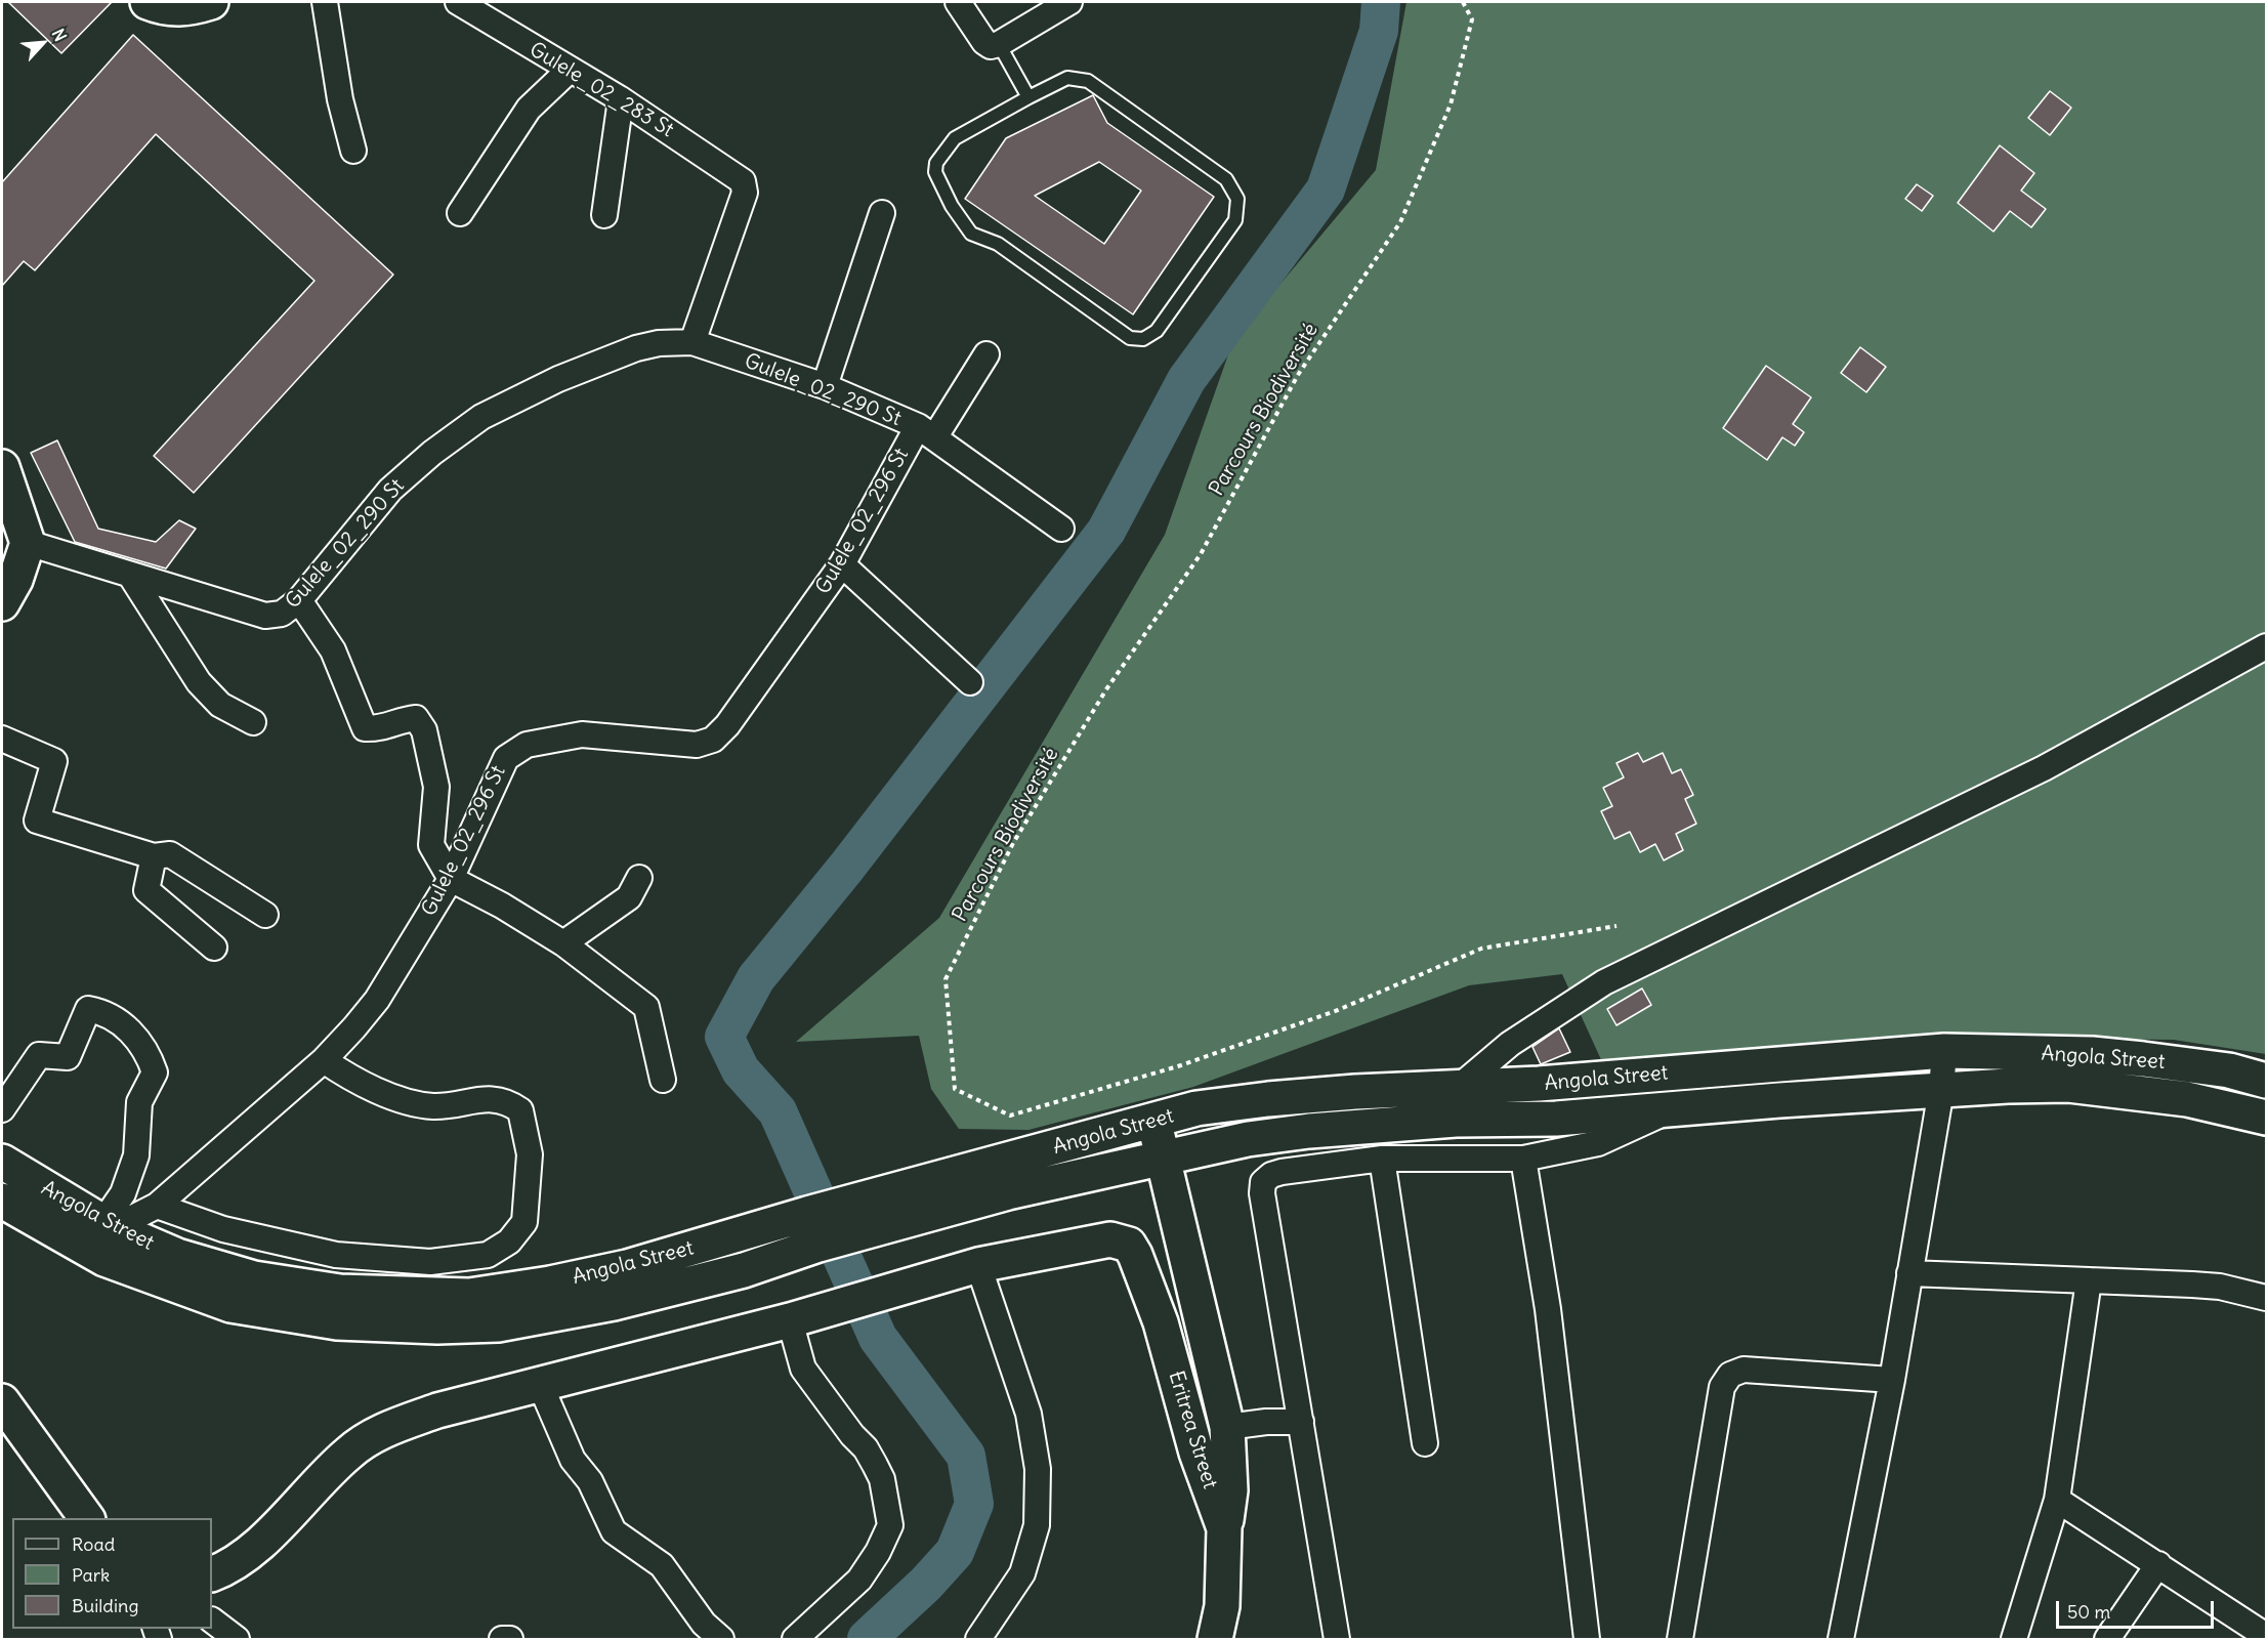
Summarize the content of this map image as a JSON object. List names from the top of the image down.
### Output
{
  "streets": {
    "main road": ["Angola Street", "Eritrea Street"],
    "street": ["Gulele_02_283 St", "Gulele_02_290 St", "Gulele_02_296 St"],
    "path": ["Parcours Biodiversité"]
  },
  "crossings": [
    ["Gulele_02_283 St", "Gulele_02_290 St"],
    ["Gulele_02_290 St", "Gulele_02_296 St"],
    ["Gulele_02_296 St", "Angola Street"]
  ],
  "legend": ["Road", "Park", "Building"],
  "scale_bar": "50 m",
  "north": "top right"
}
